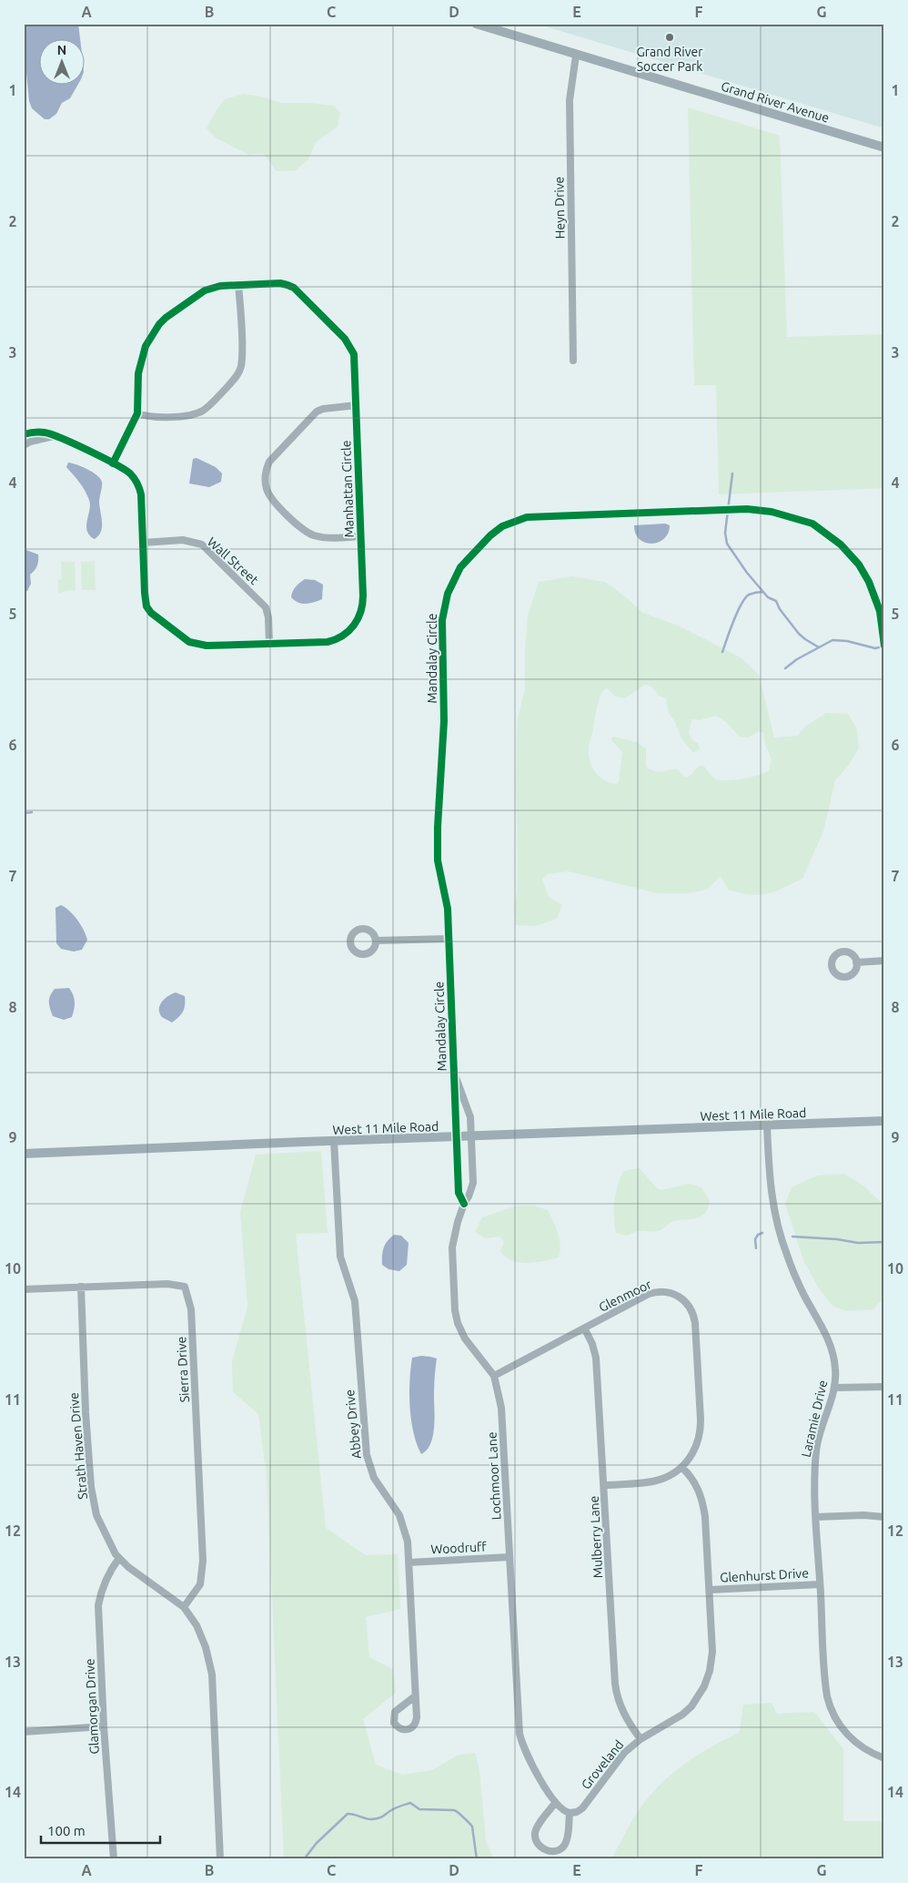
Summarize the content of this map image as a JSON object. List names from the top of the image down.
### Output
{
  "streets": {
    "street": [
      "Grand River Avenue",
      "Heyn Drive",
      "Manhattan Circle",
      "Wall Street",
      "Mandalay Circle",
      "West 11 Mile Road",
      "Glenmoor",
      "Sierra Drive",
      "Laramie Drive",
      "Abbey Drive",
      "Strath Haven Drive",
      "Lochmoor Lane",
      "Mulberry Lane",
      "Woodruff",
      "Glenhurst Drive",
      "Glamorgan Drive",
      "Groveland"
    ]
  },
  "crossings": [
    ["Grand River Avenue", "Heyn Drive"],
    ["Manhattan Circle", "Wall Street"],
    ["Mandalay Circle", "West 11 Mile Road"],
    ["Mandalay Circle", "Lochmoor Lane"],
    ["West 11 Mile Road", "Laramie Drive"],
    ["West 11 Mile Road", "Abbey Drive"],
    ["West 11 Mile Road", "Lochmoor Lane"],
    ["Glenmoor", "Lochmoor Lane"],
    ["Glenmoor", "Mulberry Lane"],
    ["Sierra Drive", "Strath Haven Drive"],
    ["Laramie Drive", "Glenhurst Drive"],
    ["Abbey Drive", "Woodruff"],
    ["Strath Haven Drive", "Glamorgan Drive"],
    ["Lochmoor Lane", "Woodruff"],
    ["Lochmoor Lane", "Groveland"],
    ["Mulberry Lane", "Groveland"],
    ["Glenhurst Drive", "Groveland"]
  ],
  "places": ["Grand River Soccer Park"],
  "scale_bar": "100 m",
  "north": "top",
  "grid": {
    "columns": [
      "A",
      "B",
      "C",
      "D",
      "E",
      "F",
      "G"
    ],
    "rows": [
      "1",
      "2",
      "3",
      "4",
      "5",
      "6",
      "7",
      "8",
      "9",
      "10",
      "11",
      "12",
      "13",
      "14"
    ]
  }
}
